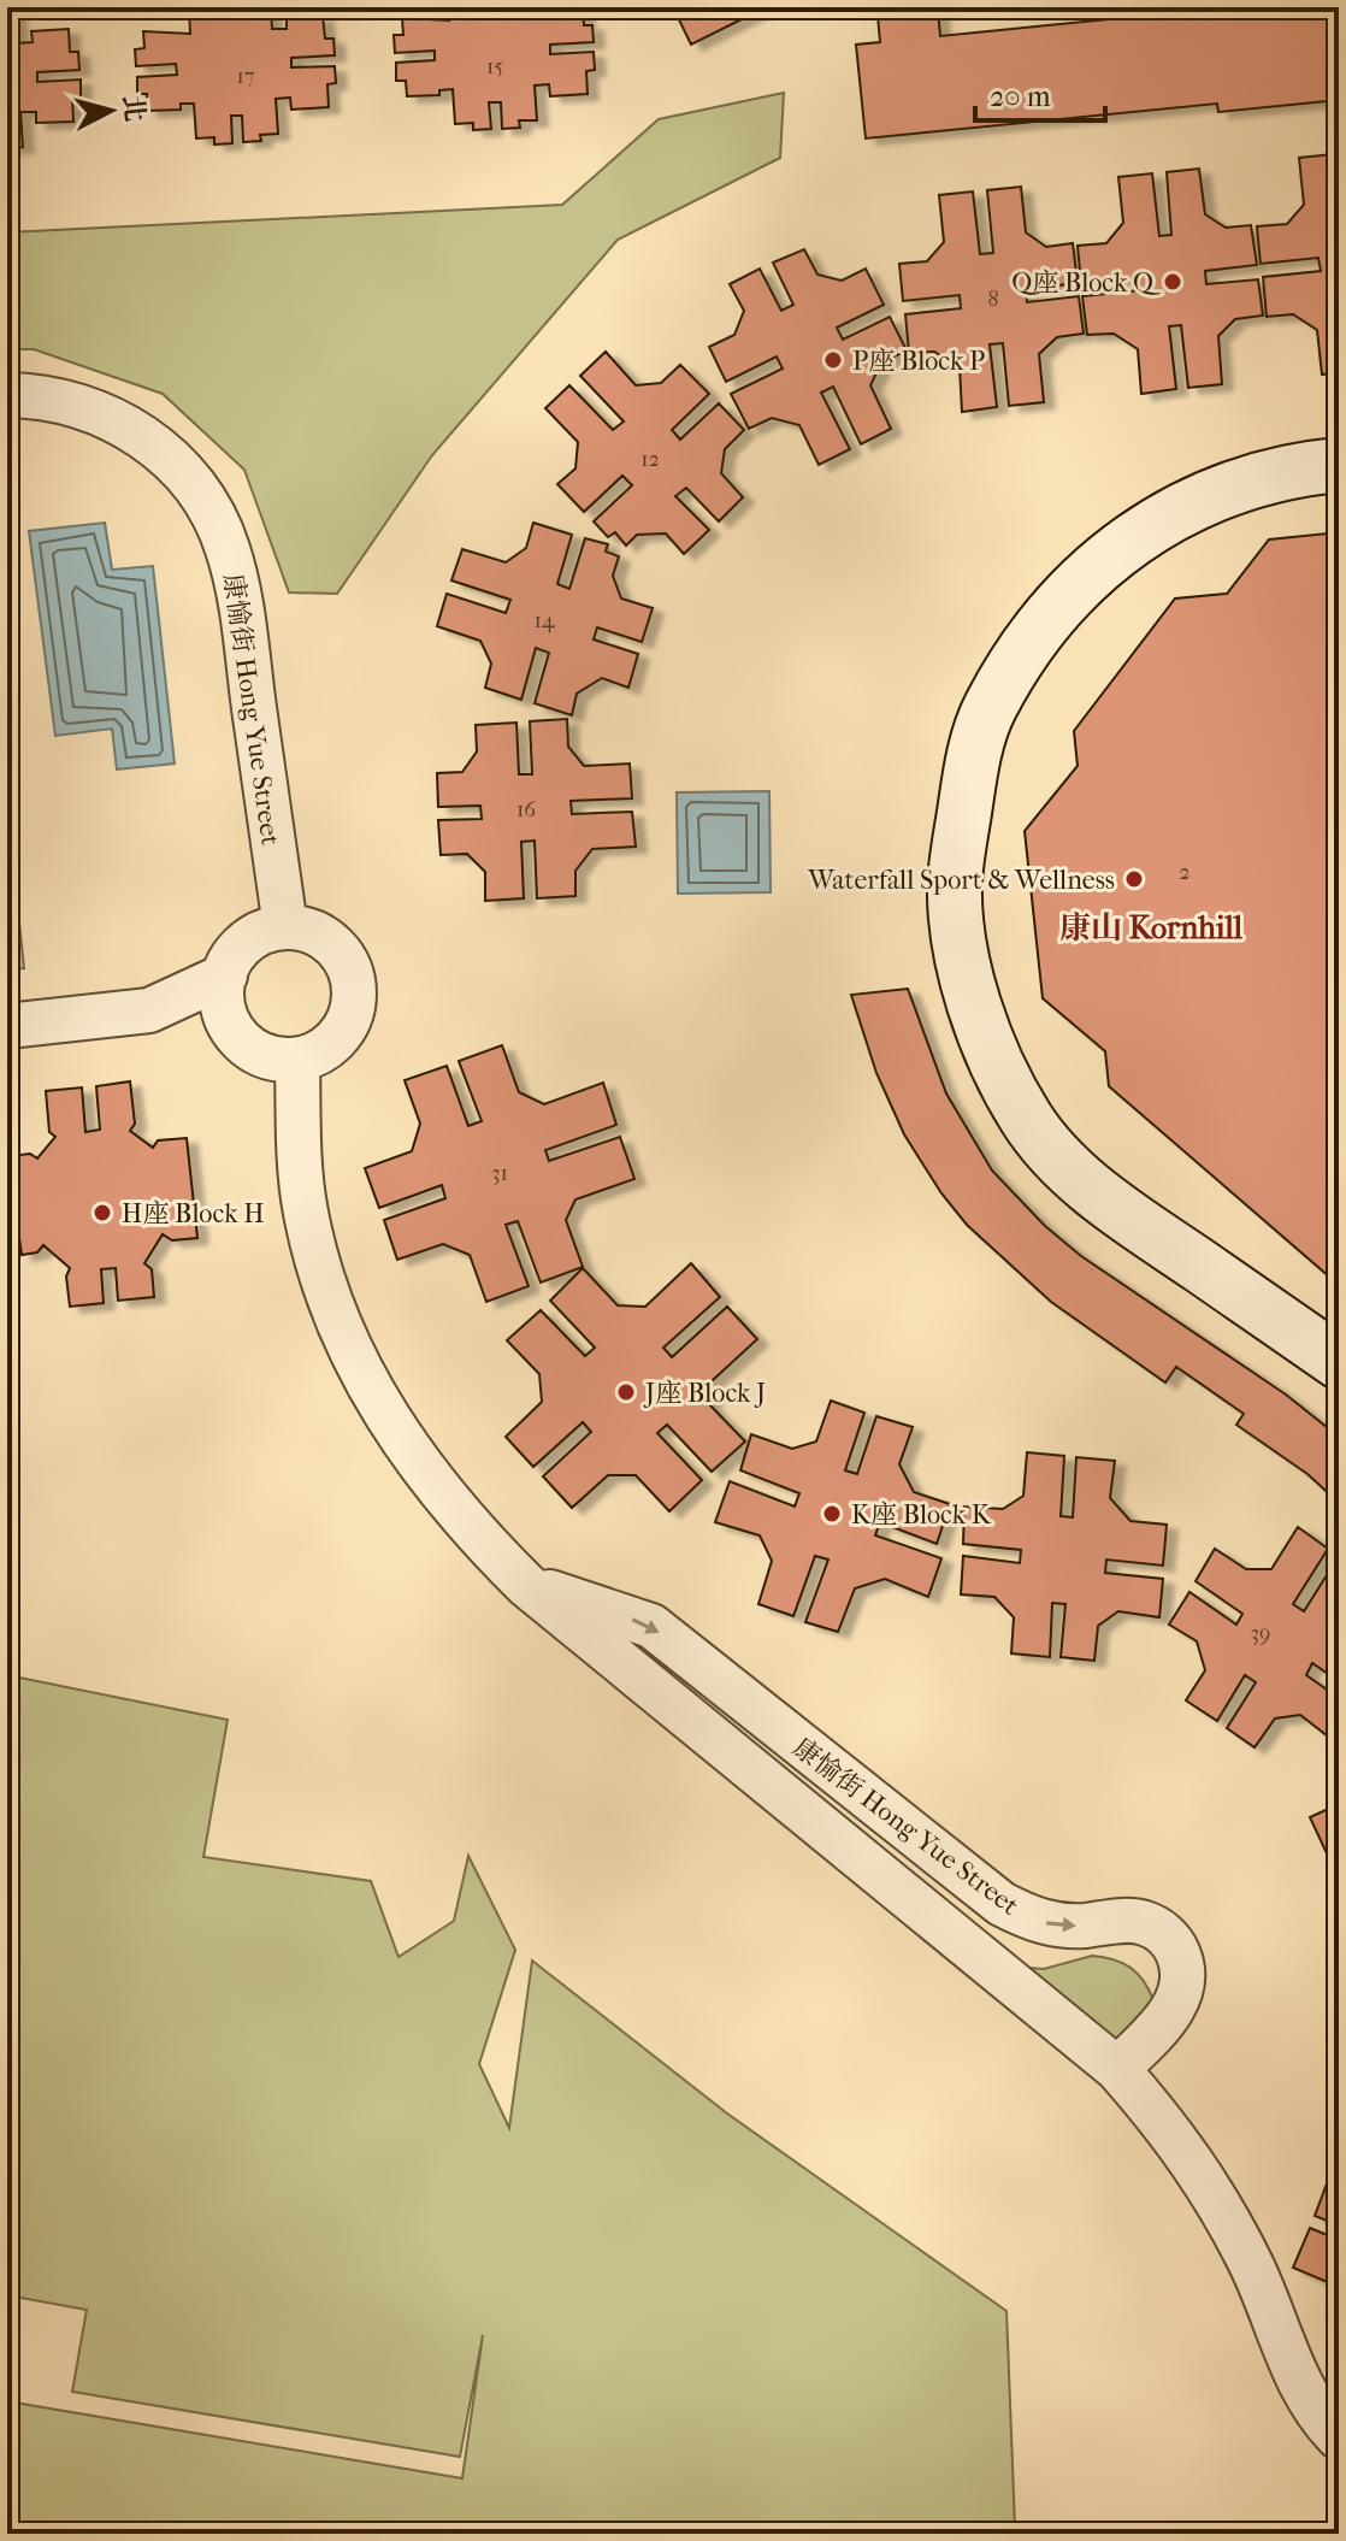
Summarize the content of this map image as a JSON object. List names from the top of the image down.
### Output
{
  "streets": {
    "street": ["康愉街 Hong Yue Street"]
  },
  "districts": ["康山 Kornhill"],
  "places": [
    "Q座 Block Q",
    "P座 Block P",
    "Waterfall Sport & Wellness",
    "H座 Block H",
    "J座 Block J",
    "K座 Block K"
  ],
  "house_numbers": [
    "15",
    "17",
    "8",
    "12",
    "14",
    "16",
    "2",
    "31",
    "39"
  ],
  "scale_bar": "20 m",
  "north": "right"
}
